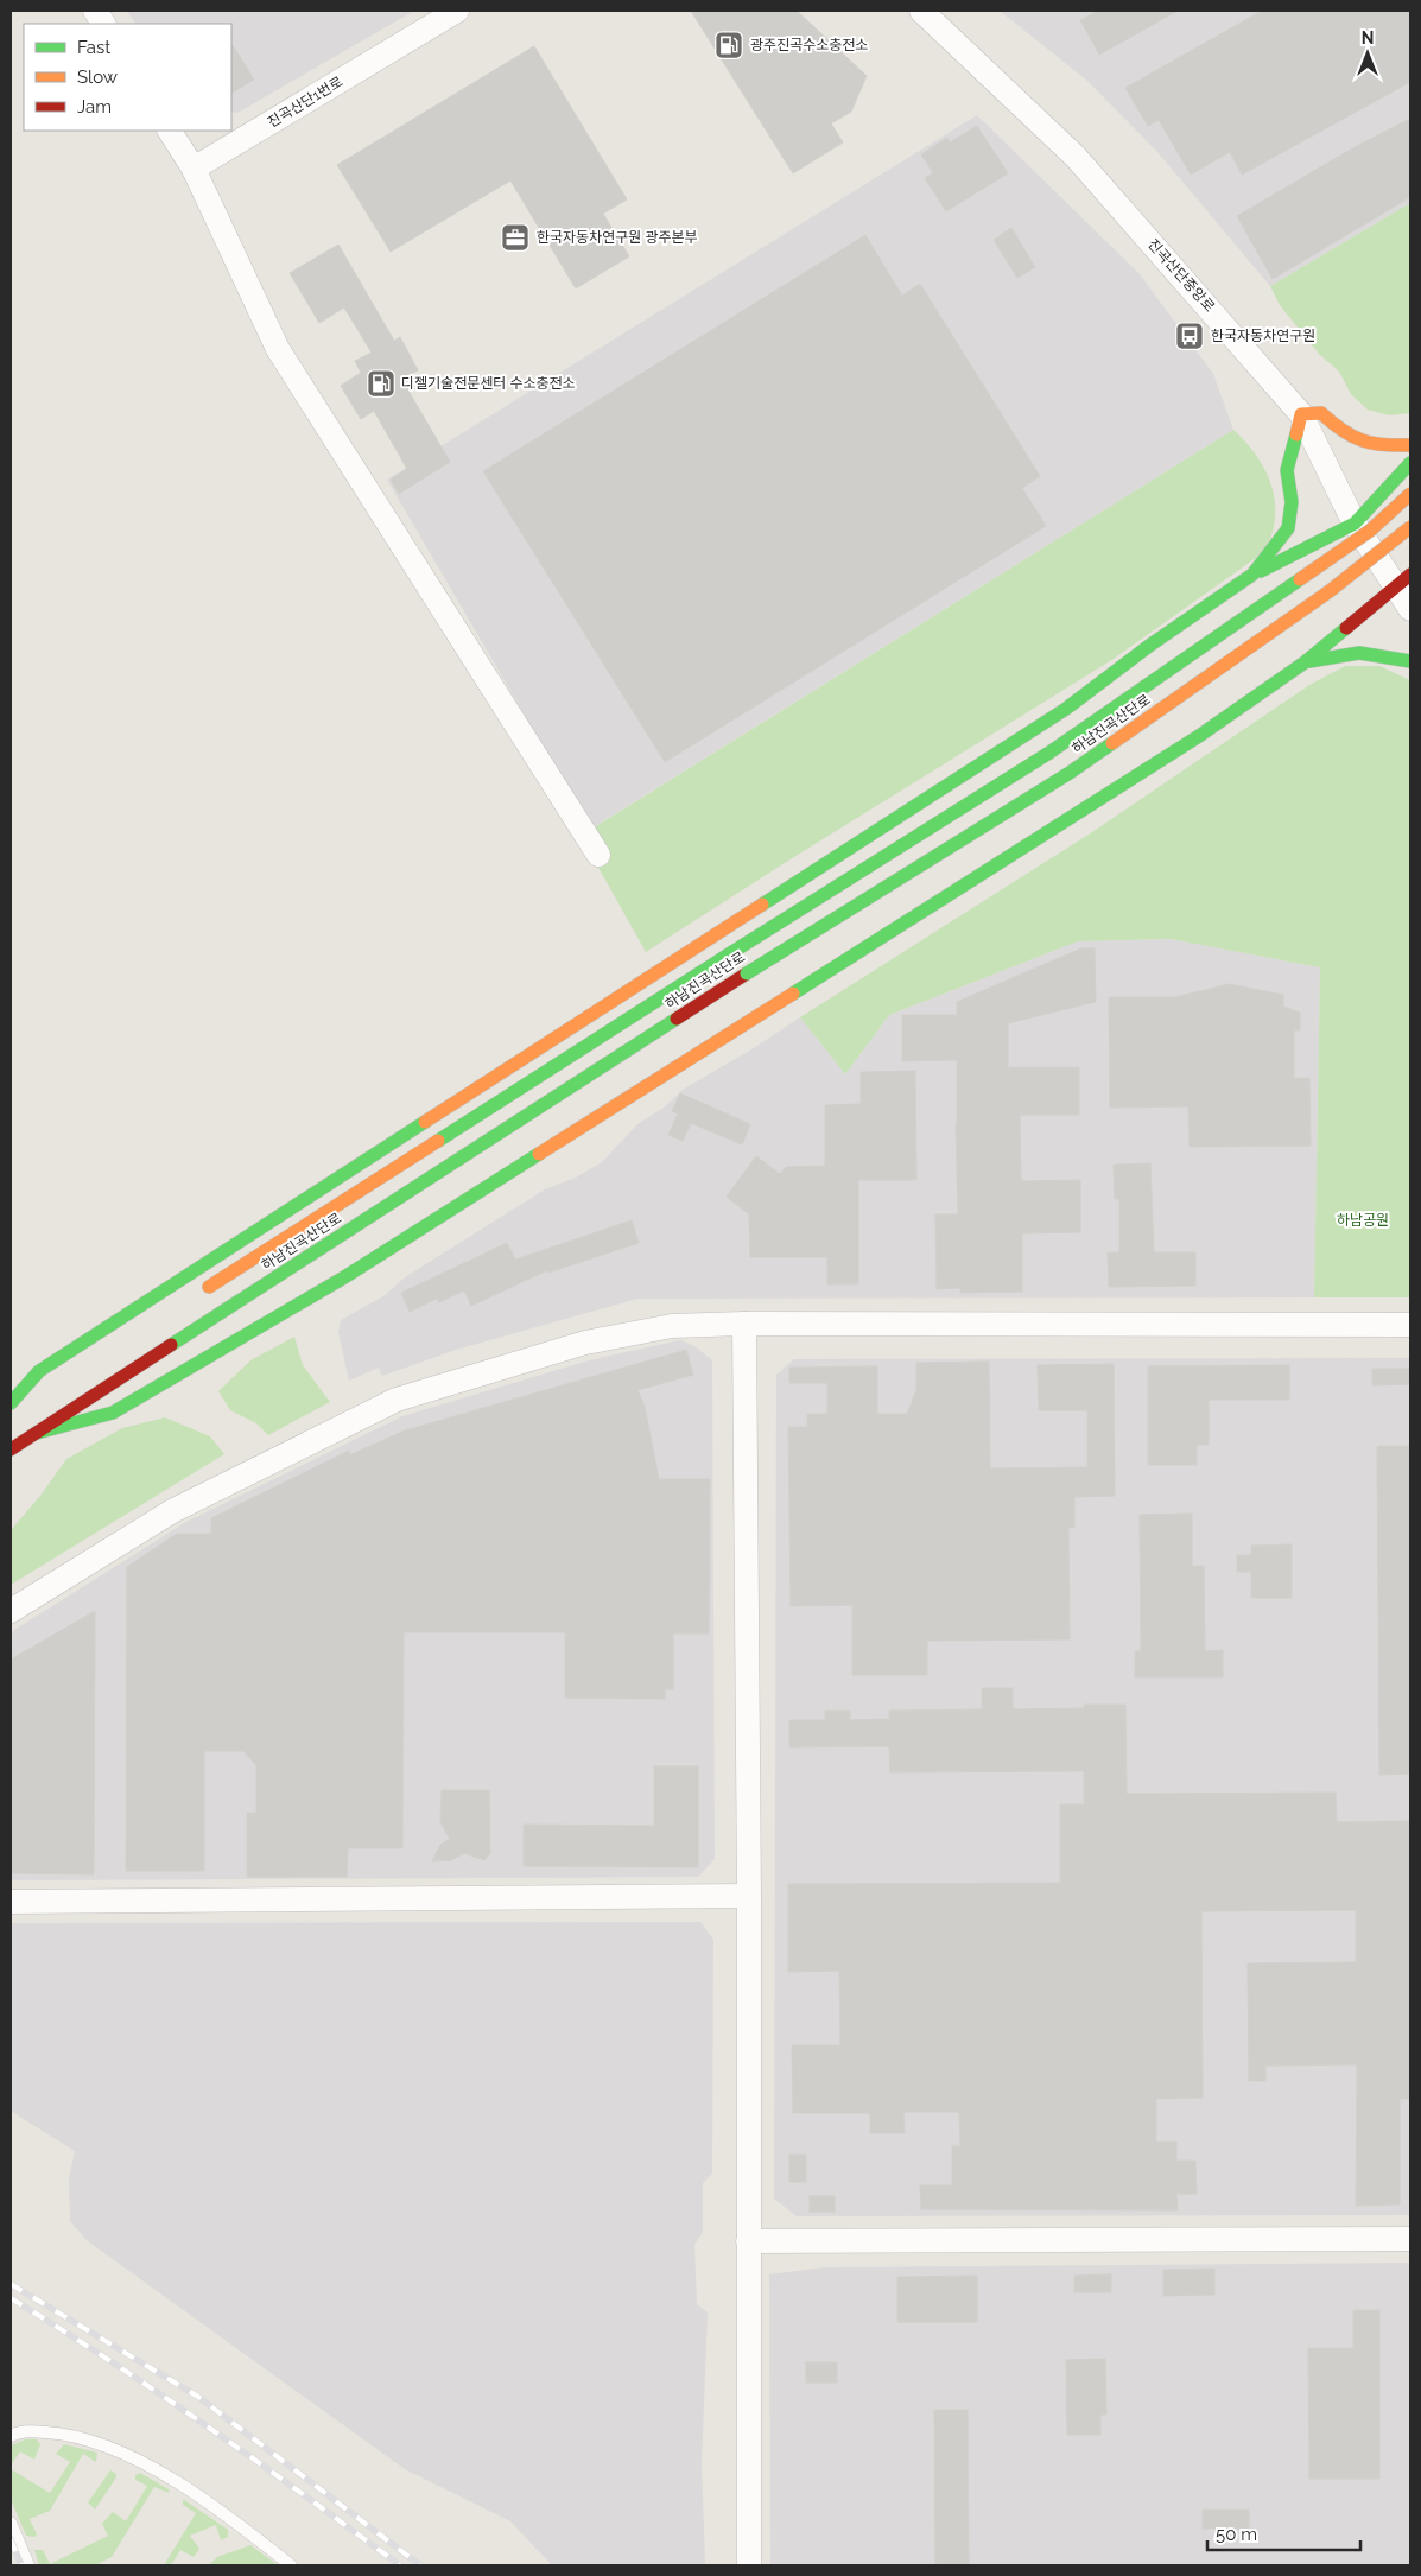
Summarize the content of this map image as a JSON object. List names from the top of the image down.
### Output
{
  "streets": {
    "highway": ["하남진곡산단로"],
    "street": ["진곡산단1번로", "진곡산단중앙로"]
  },
  "parks": ["하남공원"],
  "places": {
    "fuel station": ["광주진곡수소충전소", "디젤기술전문센터 수소충전소"],
    "office": ["한국자동차연구원 광주본부"],
    "bus stop": ["한국자동차연구원"]
  },
  "legend": ["Fast", "Slow", "Jam"],
  "scale_bar": "50 m",
  "north": "top"
}
